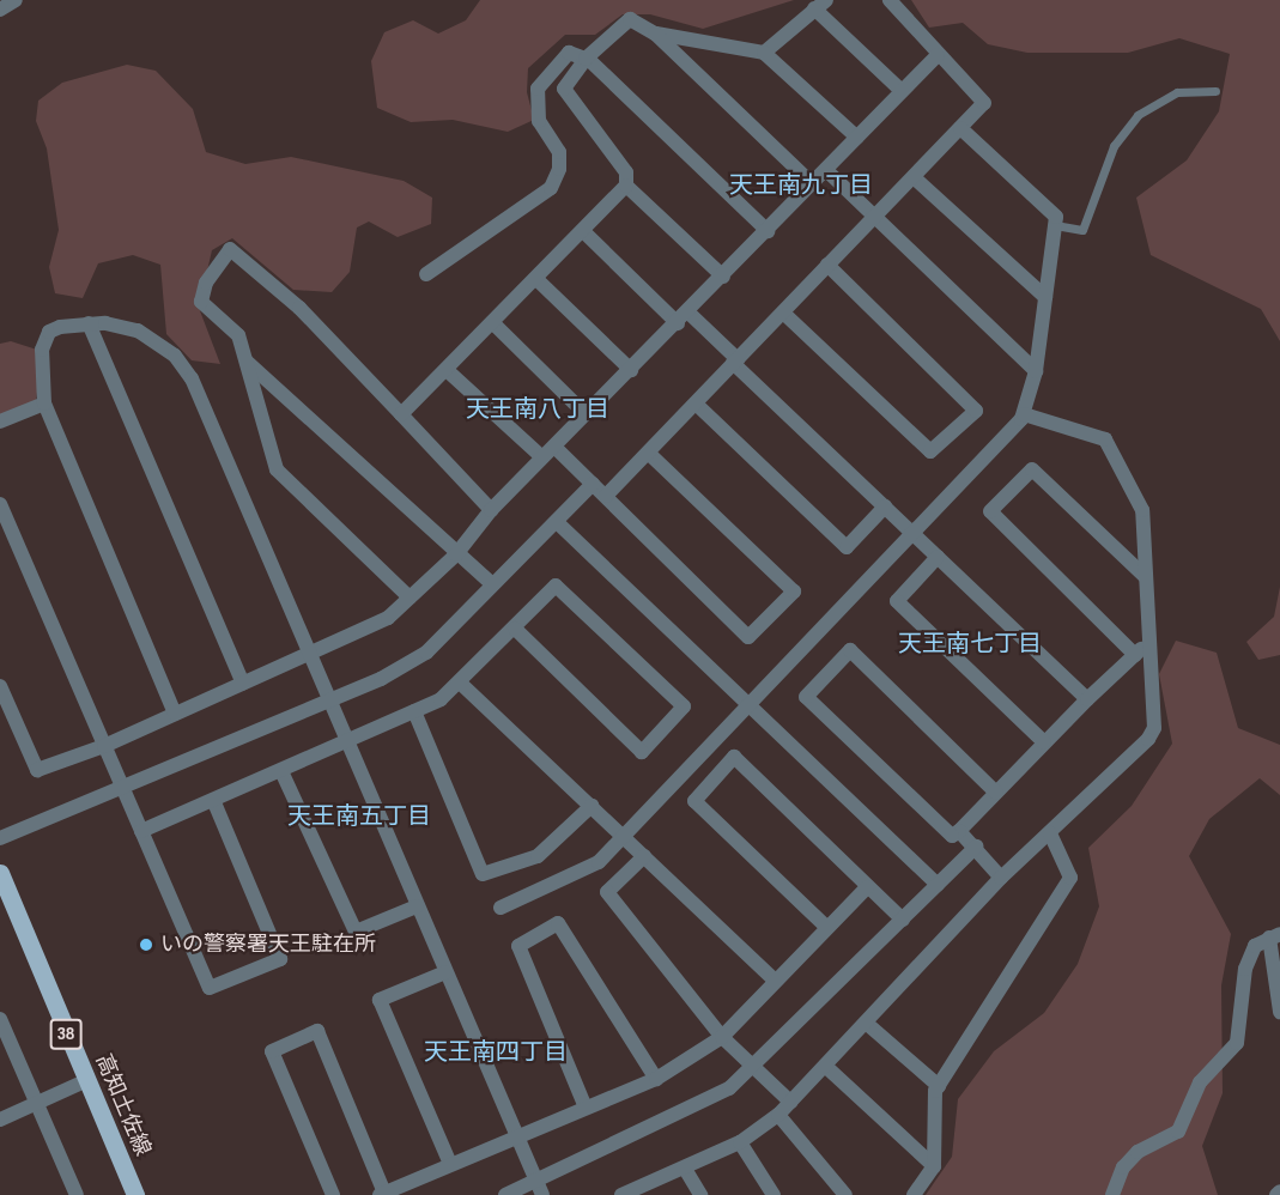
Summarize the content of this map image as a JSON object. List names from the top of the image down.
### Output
{
  "streets": {
    "main road": ["38", "高知土佐線"]
  },
  "districts": [
    "天王南九丁目",
    "天王南八丁目",
    "天王南七丁目",
    "天王南五丁目",
    "天王南四丁目"
  ],
  "places": ["いの警察署天王駐在所"]
}
